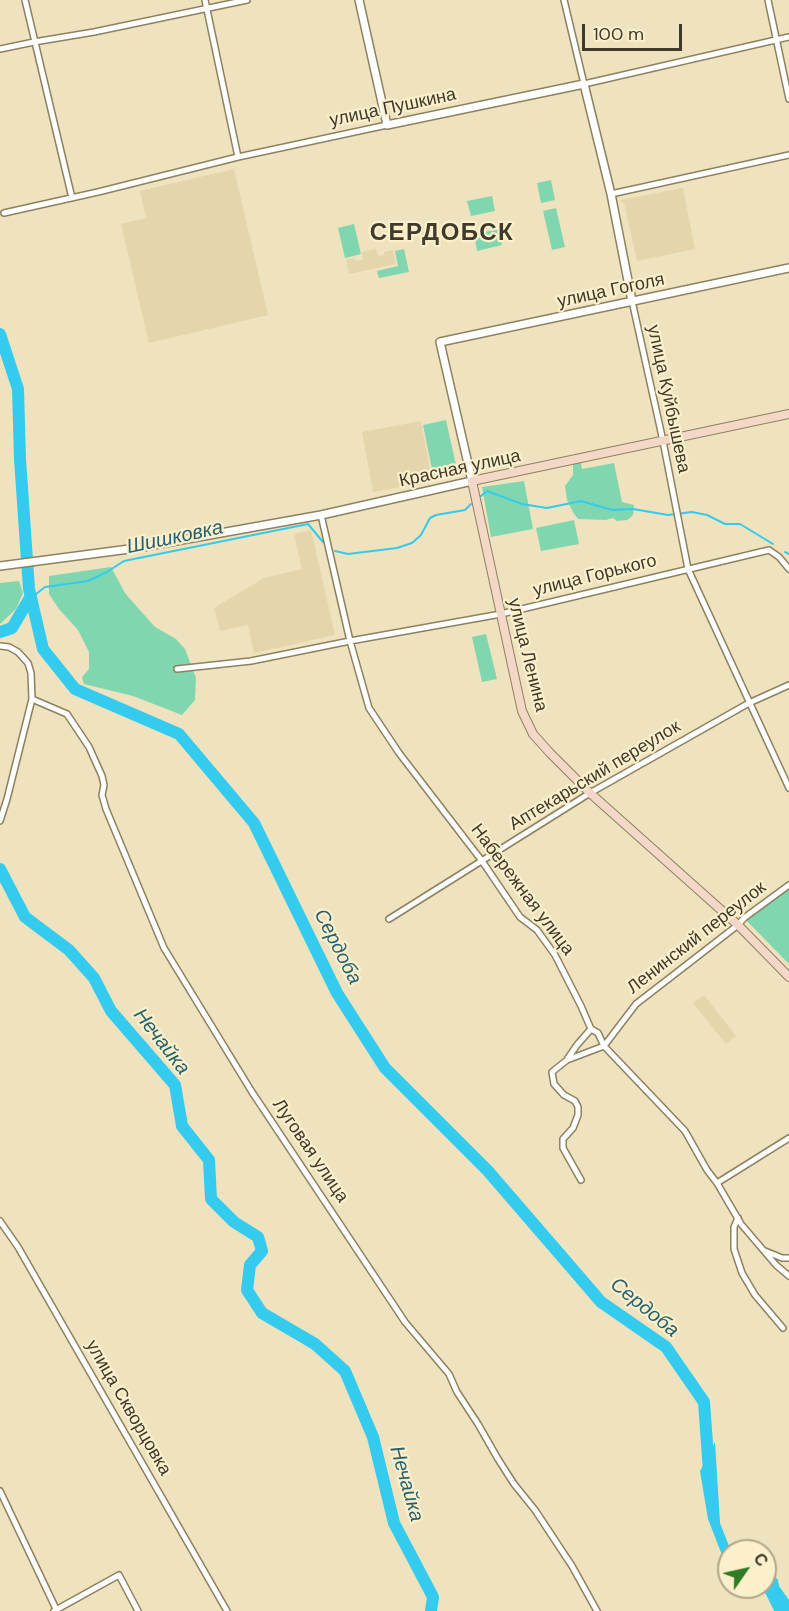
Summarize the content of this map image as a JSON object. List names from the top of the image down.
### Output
{
  "streets": {
    "main road": ["Красная улица", "улица Ленина"],
    "street": [
      "улица Пушкина",
      "улица Гоголя",
      "улица Куйбышева",
      "улица Горького",
      "Аптекарьский переулок",
      "Набережная улица",
      "Ленинский переулок",
      "Луговая улица",
      "улица Скворцовка"
    ]
  },
  "crossings": [
    ["улица Пушкина", "улица Куйбышева"],
    ["улица Гоголя", "улица Куйбышева"],
    ["улица Гоголя", "улица Ленина"],
    ["улица Куйбышева", "Красная улица"],
    ["улица Куйбышева", "улица Горького"],
    ["улица Куйбышева", "Аптекарьский переулок"],
    ["Красная улица", "улица Ленина"],
    ["Красная улица", "Набережная улица"],
    ["улица Горького", "улица Ленина"],
    ["улица Горького", "Набережная улица"],
    ["улица Ленина", "Аптекарьский переулок"],
    ["улица Ленина", "Ленинский переулок"],
    ["Аптекарьский переулок", "Набережная улица"],
    ["Набережная улица", "Ленинский переулок"]
  ],
  "districts": ["СЕРДОБСК"],
  "water": ["Шишковка", "Сердоба", "Нечайка"],
  "scale_bar": "100 m",
  "north": "top right"
}
